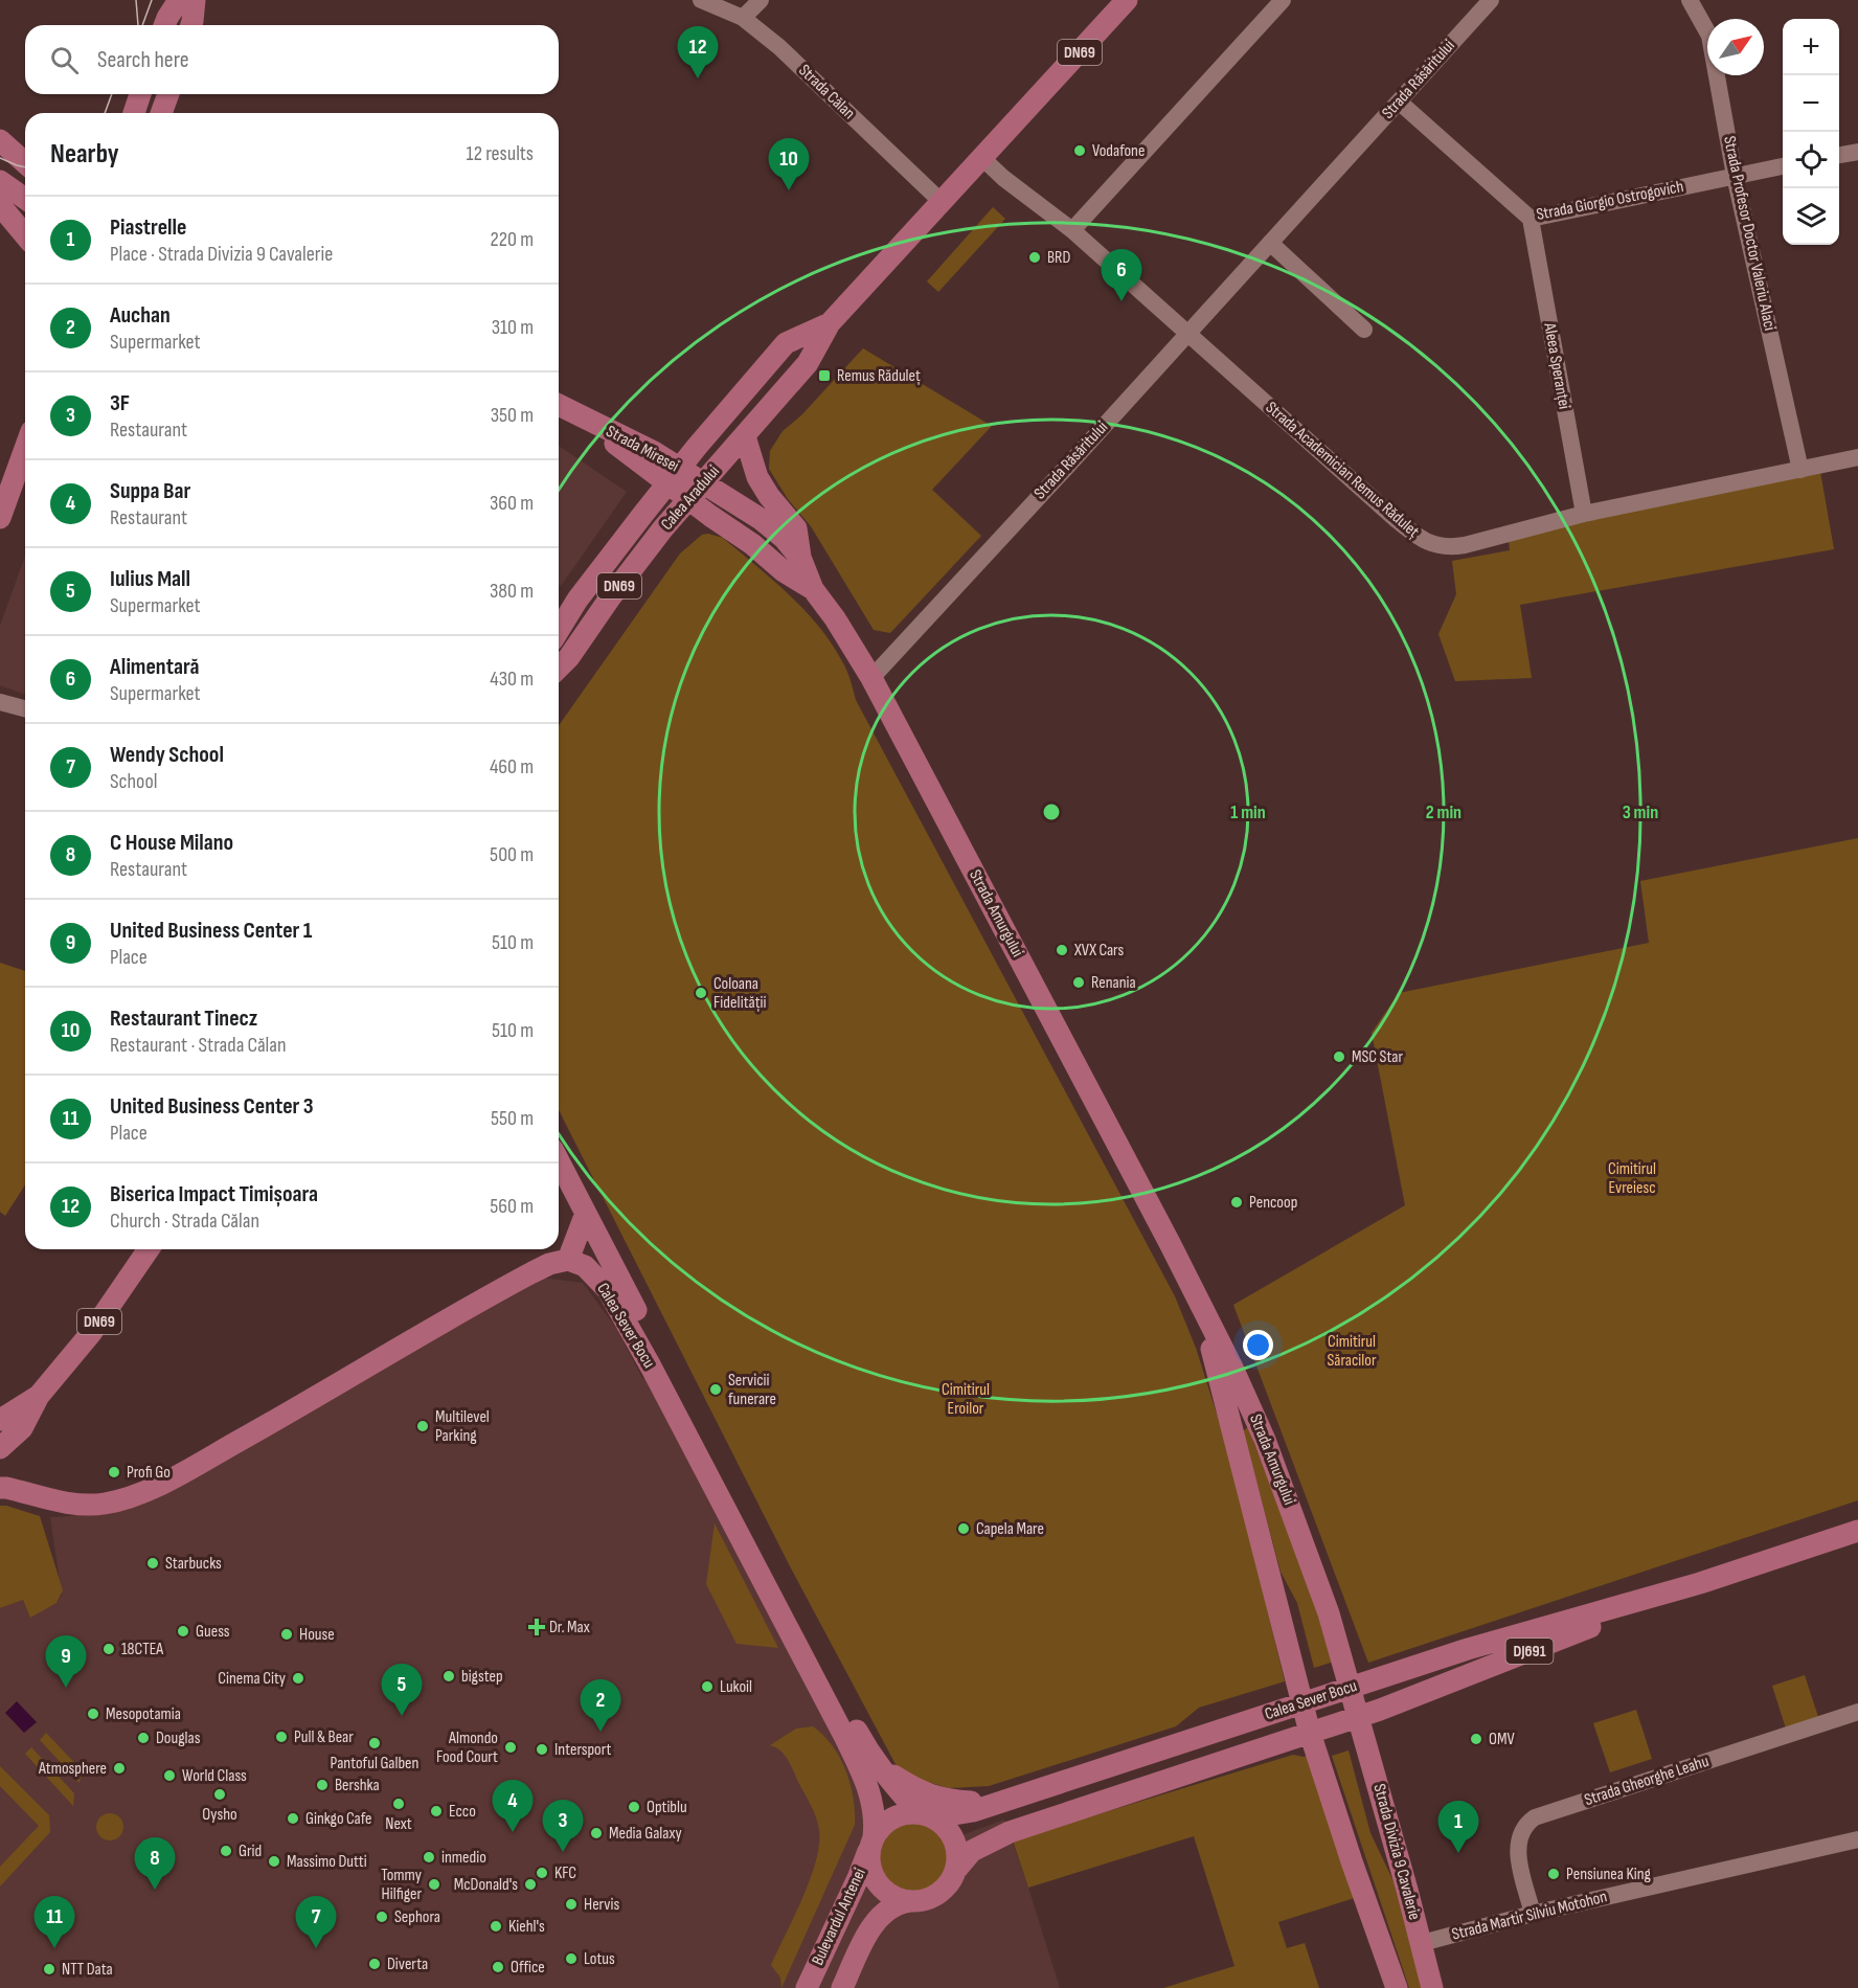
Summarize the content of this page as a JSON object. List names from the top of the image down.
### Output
{
  "streets": {
    "main road": [
      "DN69",
      "Strada Miresei",
      "Calea Aradului",
      "Strada Amurgului",
      "Calea Sever Bocu",
      "DJ691",
      "Strada Divizia 9 Cavalerie",
      "Bulevardul Antenei"
    ],
    "street": [
      "Strada Răsăritului",
      "Strada Călan",
      "Strada Giorgio Ostrogovich",
      "Strada Profesor Doctor Valeriu Alaci",
      "Aleea Speranței",
      "Strada Academician Remus Răduleț",
      "Strada Gheorghe Leahu",
      "Strada Martir Silviu Motohon"
    ]
  },
  "crossings": [
    ["Strada Răsăritului", "Strada Giorgio Ostrogovich"],
    ["Strada Răsăritului", "Strada Academician Remus Răduleț"],
    ["Strada Răsăritului", "Strada Amurgului"],
    ["Strada Călan", "Calea Aradului"],
    ["Strada Giorgio Ostrogovich", "Strada Profesor Doctor Valeriu Alaci"],
    ["Strada Giorgio Ostrogovich", "Aleea Speranței"],
    ["Strada Profesor Doctor Valeriu Alaci", "Strada Academician Remus Răduleț"],
    ["Aleea Speranței", "Strada Academician Remus Răduleț"],
    ["Strada Miresei", "Calea Aradului"],
    ["Strada Miresei", "Strada Amurgului"],
    ["Strada Academician Remus Răduleț", "Calea Aradului"],
    ["Calea Aradului", "Strada Amurgului"],
    ["Strada Amurgului", "Calea Sever Bocu"],
    ["Strada Amurgului", "Strada Divizia 9 Cavalerie"],
    ["Calea Sever Bocu", "DJ691"],
    ["Calea Sever Bocu", "Strada Divizia 9 Cavalerie"],
    ["Calea Sever Bocu", "Bulevardul Antenei"],
    ["DJ691", "Bulevardul Antenei"],
    ["Strada Gheorghe Leahu", "Strada Martir Silviu Motohon"],
    ["Strada Divizia 9 Cavalerie", "Strada Martir Silviu Motohon"]
  ],
  "parks": ["Cimitirul Evreiesc", "Cimitirul Săracilor", "Cimitirul Eroilor"],
  "places": {
    "other": [
      "Vodafone",
      "BRD",
      "XVX Cars",
      "Renania",
      "Coloana Fidelității",
      "MSC Star",
      "Pencoop",
      "Servicii funerare",
      "Multilevel Parking",
      "Profi Go",
      "Capela Mare",
      "Starbucks",
      "Guess",
      "House",
      "18CTEA",
      "bigstep",
      "Cinema City",
      "Lukoil",
      "Mesopotamia",
      "Pull & Bear",
      "Douglas",
      "OMV",
      "Pantoful Galben",
      "Almondo Food Court",
      "Intersport",
      "Atmosphere",
      "World Class",
      "Bershka",
      "Oysho",
      "Next",
      "Optiblu",
      "Ecco",
      "Ginkgo Cafe",
      "Media Galaxy",
      "Grid",
      "inmedio",
      "Massimo Dutti",
      "KFC",
      "Pensiunea King",
      "Tommy Hilfiger",
      "McDonald's",
      "Hervis",
      "Sephora",
      "Kiehl's",
      "Lotus",
      "Diverta",
      "Office",
      "NTT Data"
    ],
    "transit": ["Remus Răduleț"],
    "health": ["Dr. Max"]
  },
  "north": "top right",
  "page": {
    "map_buttons": ["+", "−"],
    "search": "Search here",
    "pins": [
      "12",
      "10",
      "6",
      "9",
      "5",
      "2",
      "4",
      "3",
      "1",
      "8",
      "7",
      "11"
    ],
    "heading": ["Nearby", "12 results"],
    "list": [
      {
        "mark": "1",
        "name": "Piastrelle",
        "note": "Place · Strada Divizia 9 Cavalerie",
        "value": "220 m"
      },
      {
        "mark": "2",
        "name": "Auchan",
        "note": "Supermarket",
        "value": "310 m"
      },
      {
        "mark": "3",
        "name": "3F",
        "note": "Restaurant",
        "value": "350 m"
      },
      {
        "mark": "4",
        "name": "Suppa Bar",
        "note": "Restaurant",
        "value": "360 m"
      },
      {
        "mark": "5",
        "name": "Iulius Mall",
        "note": "Supermarket",
        "value": "380 m"
      },
      {
        "mark": "6",
        "name": "Alimentară",
        "note": "Supermarket",
        "value": "430 m"
      },
      {
        "mark": "7",
        "name": "Wendy School",
        "note": "School",
        "value": "460 m"
      },
      {
        "mark": "8",
        "name": "C House Milano",
        "note": "Restaurant",
        "value": "500 m"
      },
      {
        "mark": "9",
        "name": "United Business Center 1",
        "note": "Place",
        "value": "510 m"
      },
      {
        "mark": "10",
        "name": "Restaurant Tinecz",
        "note": "Restaurant · Strada Călan",
        "value": "510 m"
      },
      {
        "mark": "11",
        "name": "United Business Center 3",
        "note": "Place",
        "value": "550 m"
      },
      {
        "mark": "12",
        "name": "Biserica Impact Timișoara",
        "note": "Church · Strada Călan",
        "value": "560 m"
      }
    ]
  },
  "rings": ["1 min", "2 min", "3 min"]
}
